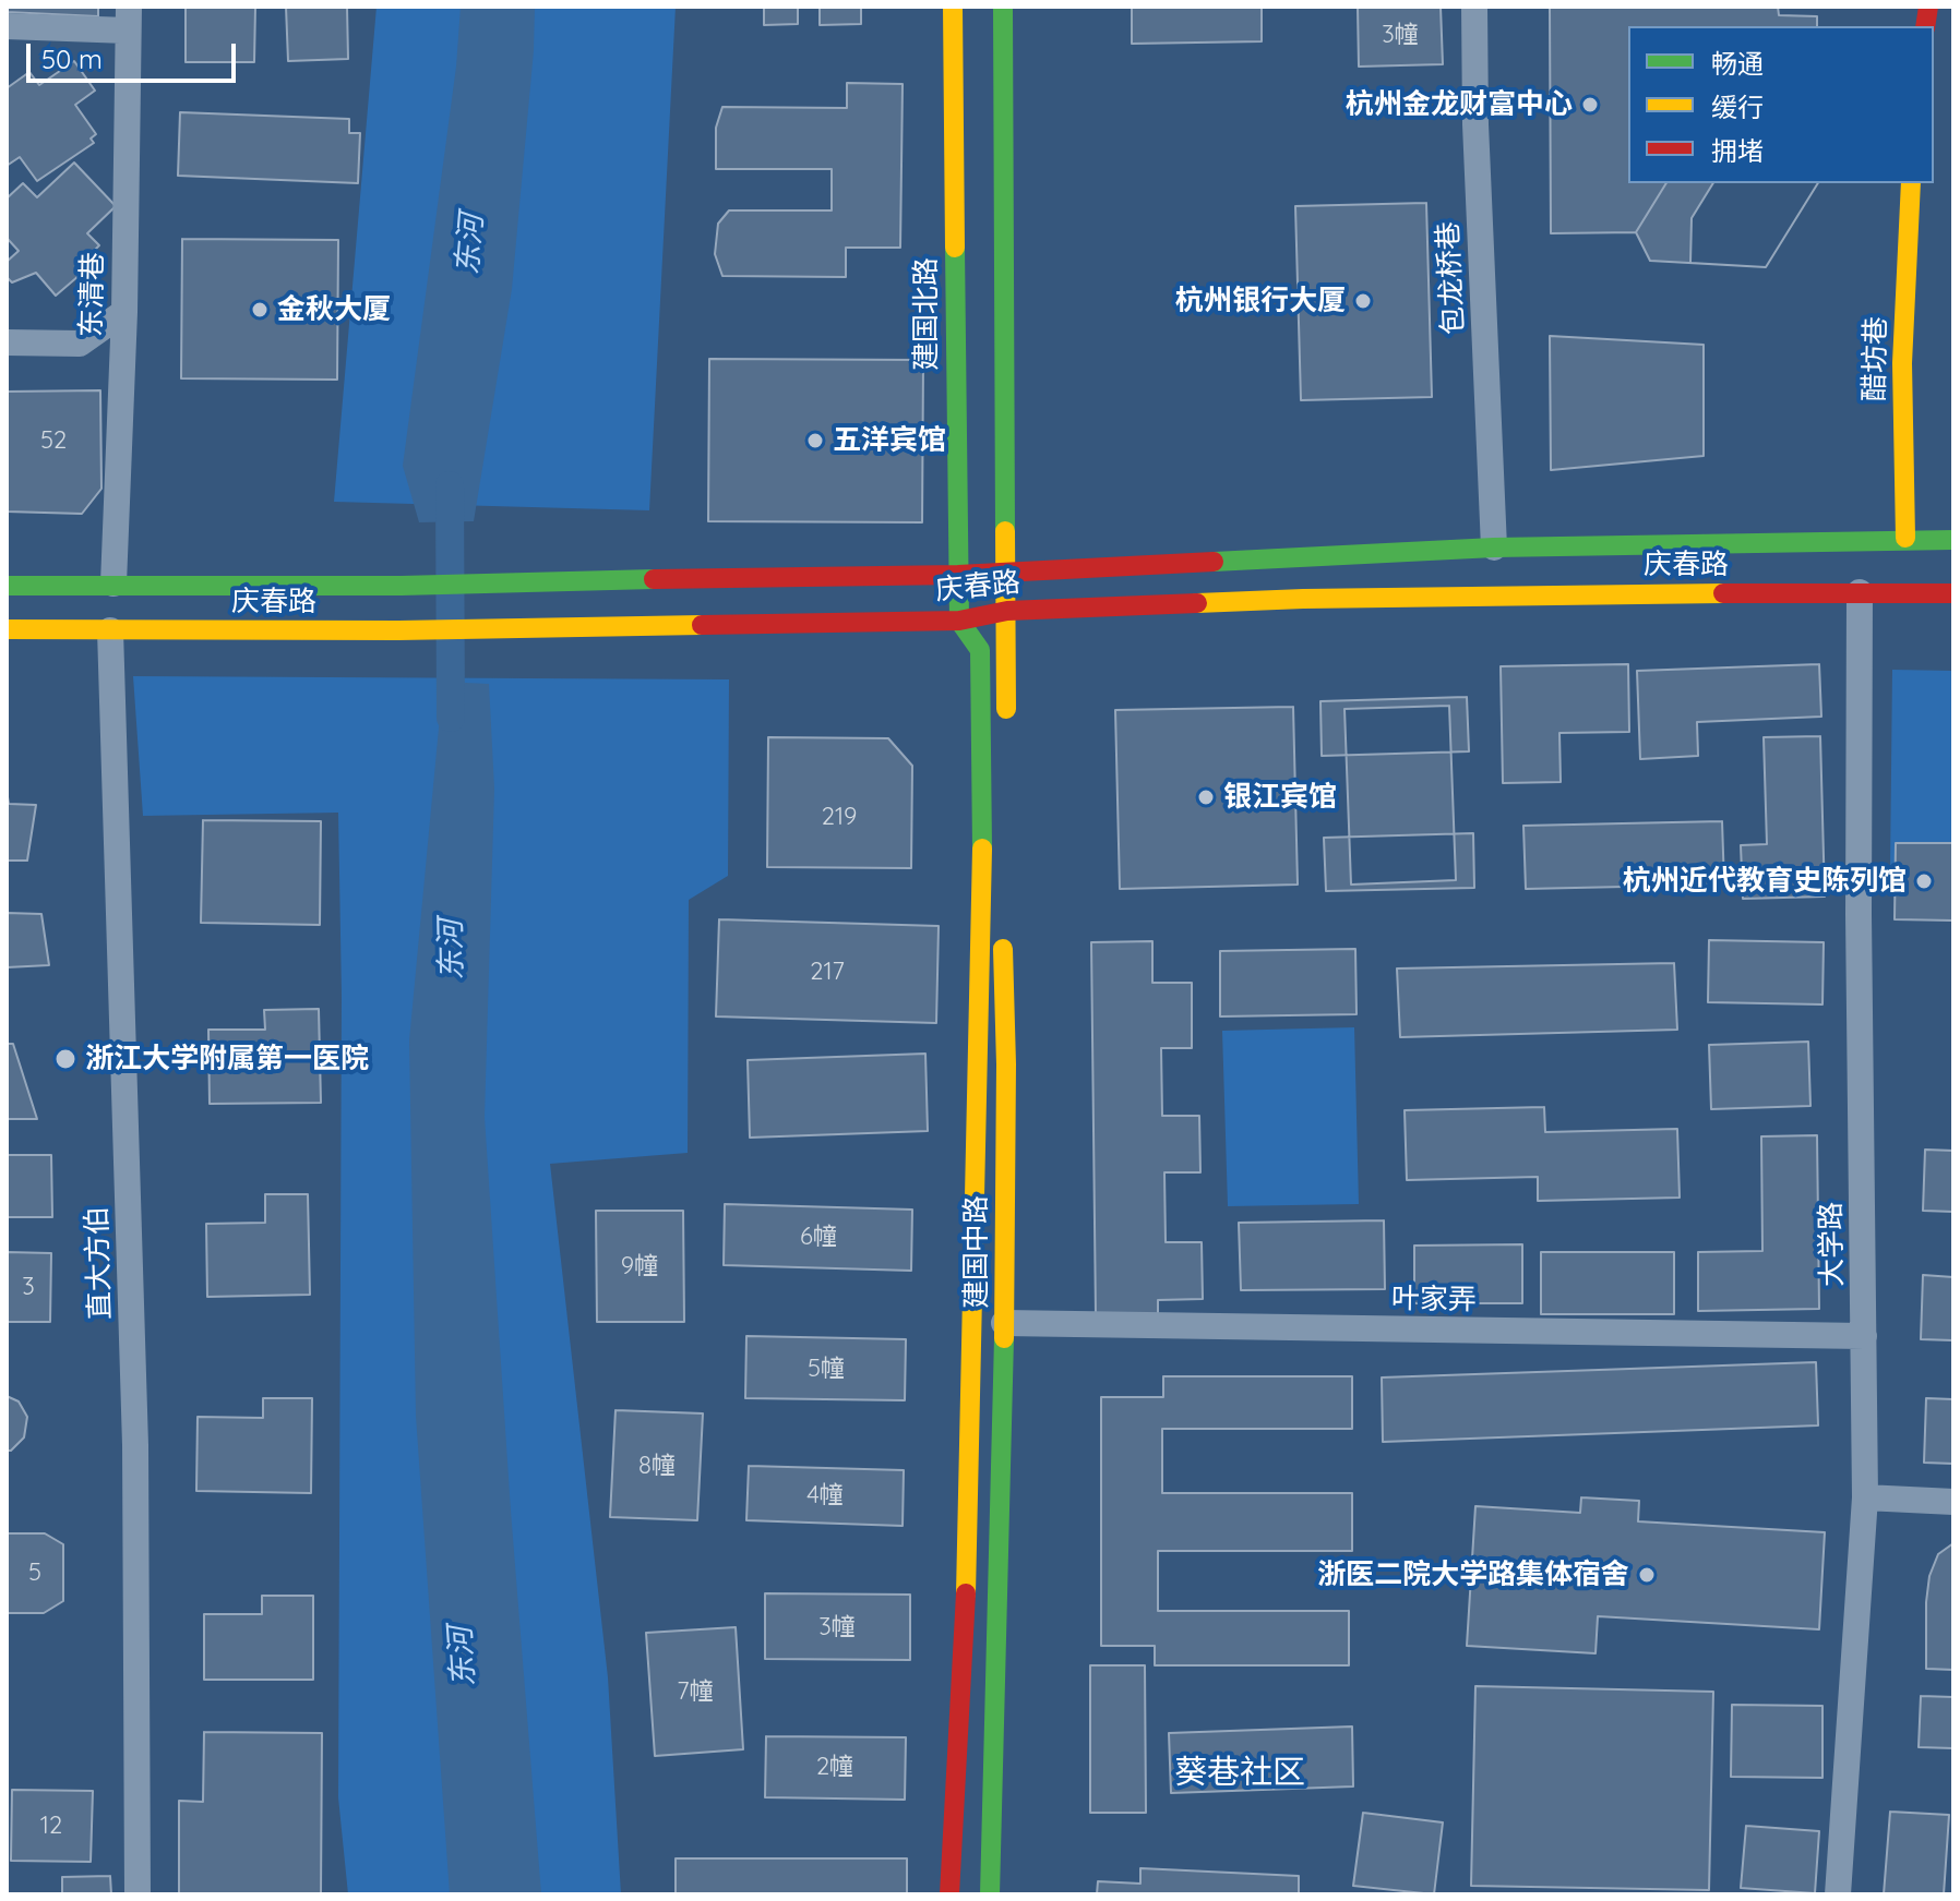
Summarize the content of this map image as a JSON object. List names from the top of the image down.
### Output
{
  "streets": {
    "main road": [
      "建国北路",
      "醋坊巷",
      "庆春路",
      "建国中路"
    ],
    "street": [
      "包龙桥巷",
      "东清巷",
      "大学路",
      "直大方伯",
      "叶家弄"
    ]
  },
  "crossings": [
    ["包龙桥巷", "庆春路"],
    ["东清巷", "庆春路"],
    ["建国北路", "庆春路"],
    ["建国北路", "建国中路"],
    ["醋坊巷", "庆春路"],
    ["庆春路", "大学路"],
    ["庆春路", "建国中路"],
    ["庆春路", "直大方伯"],
    ["大学路", "叶家弄"],
    ["建国中路", "叶家弄"]
  ],
  "districts": ["葵巷社区"],
  "water": ["东河"],
  "places": [
    "杭州金龙财富中心",
    "杭州银行大厦",
    "金秋大厦",
    "五洋宾馆",
    "银江宾馆",
    "杭州近代教育史陈列馆",
    "浙江大学附属第一医院",
    "浙医二院大学路集体宿舍"
  ],
  "house_numbers": [
    "3幢",
    "52",
    "219",
    "217",
    "6幢",
    "9幢",
    "3",
    "5幢",
    "8幢",
    "4幢",
    "5",
    "3幢",
    "7幢",
    "2幢",
    "12"
  ],
  "legend": ["畅通", "缓行", "拥堵"],
  "scale_bar": "50 m"
}
